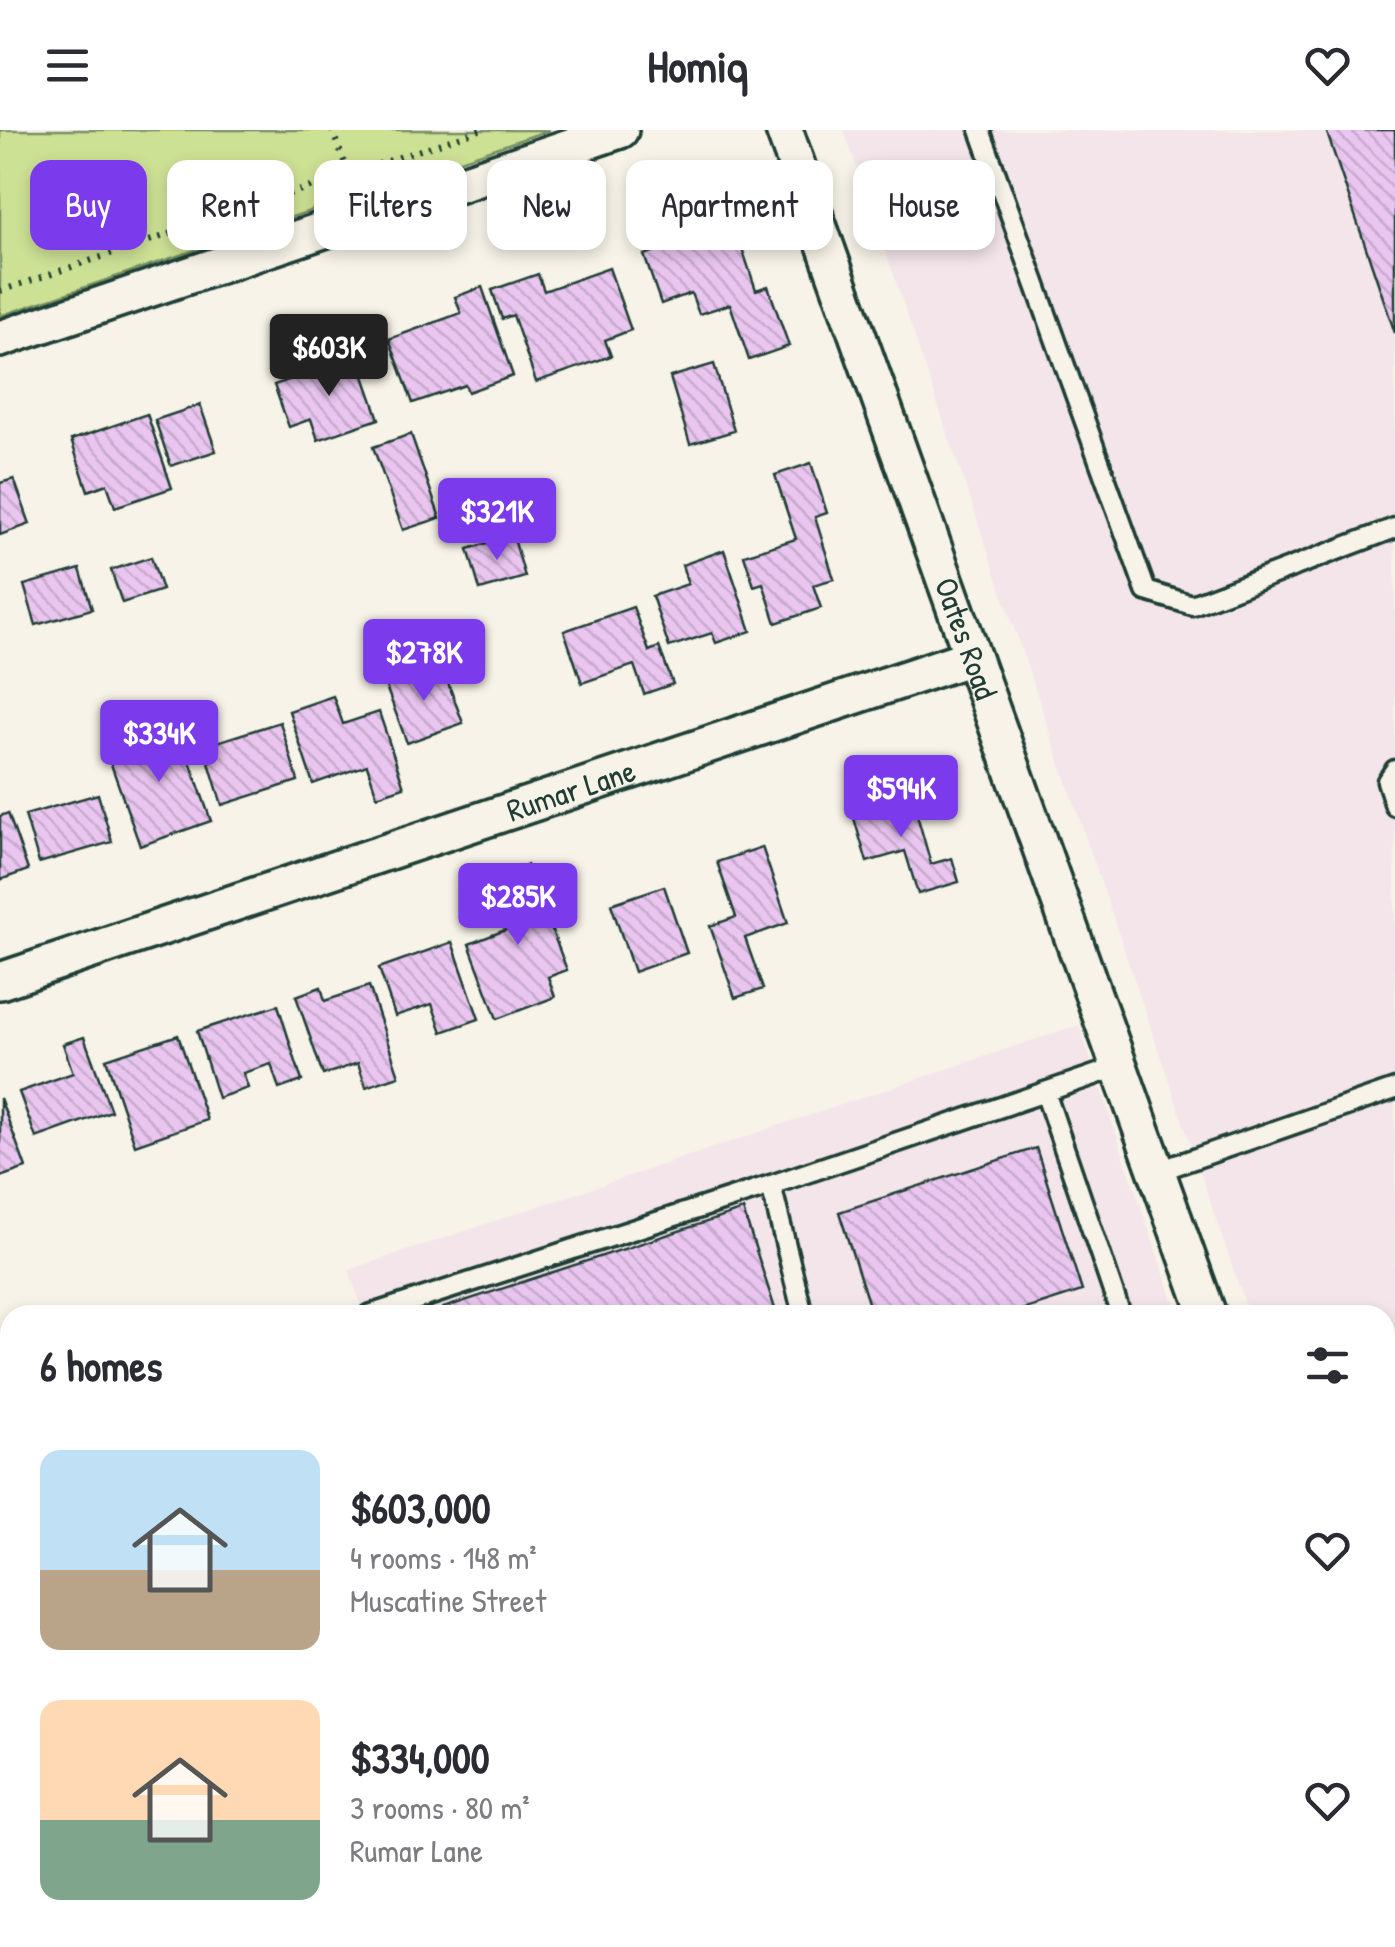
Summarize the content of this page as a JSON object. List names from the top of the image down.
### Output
{
  "streets": {
    "street": ["Oates Road", "Rumar Lane"]
  },
  "crossings": [
    ["Oates Road", "Rumar Lane"]
  ],
  "page": {
    "header": "Homiq",
    "chip": [
      "Buy",
      "Rent",
      "Filters",
      "New",
      "Apartment",
      "House"
    ],
    "price": [
      "$603K",
      "$321K",
      "$278K",
      "$334K",
      "$594K",
      "$285K"
    ],
    "heading": "6 homes",
    "list": [
      {
        "name": "$603,000",
        "note": "4 rooms · 148 m² · Muscatine Street"
      },
      {
        "name": "$334,000",
        "note": "3 rooms · 80 m² · Rumar Lane"
      }
    ]
  }
}
